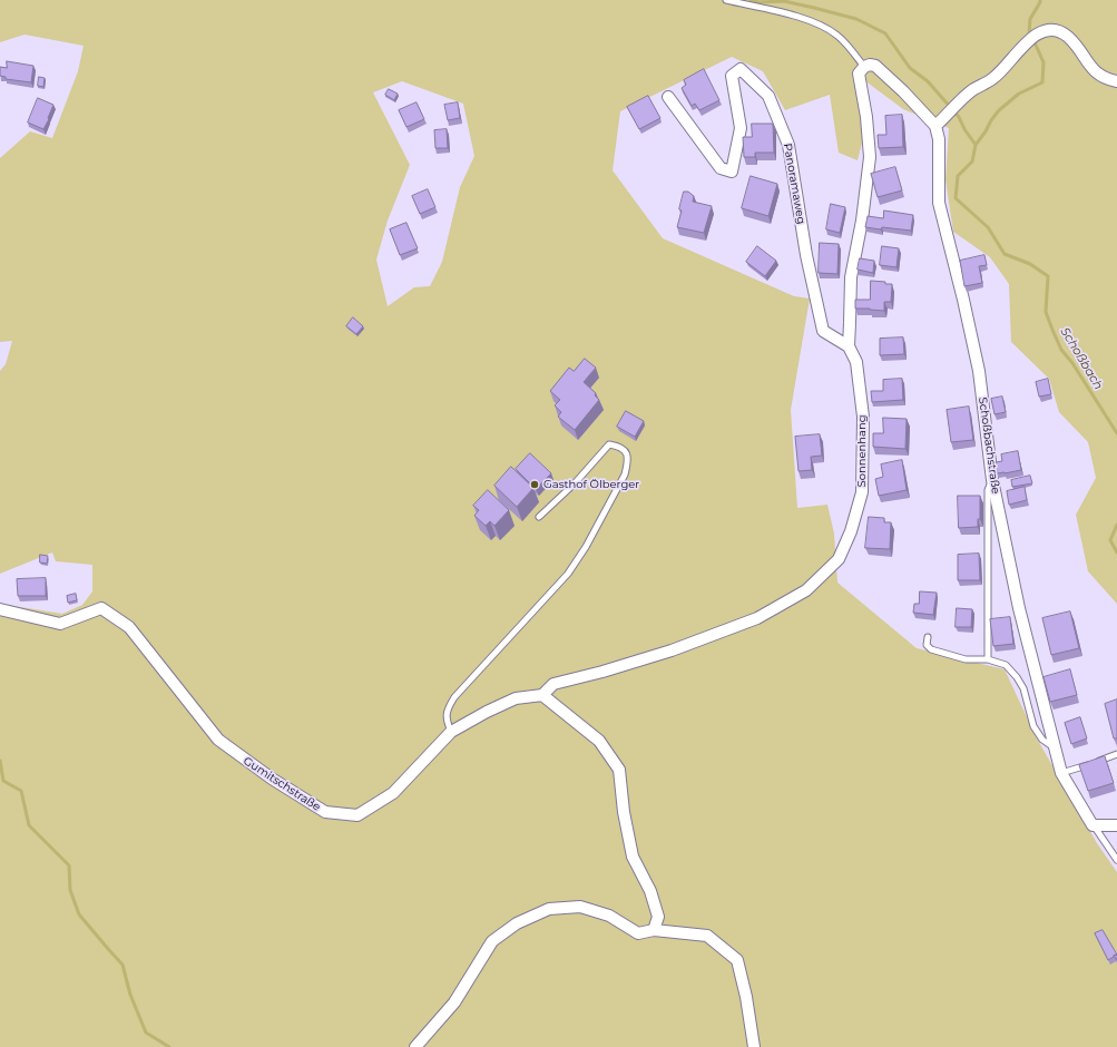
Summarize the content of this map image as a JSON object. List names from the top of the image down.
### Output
{
  "streets": {
    "street": [
      "Panoramaweg",
      "Schoßbachstraße",
      "Sonnenhang",
      "Gumitschstraße"
    ]
  },
  "crossings": [
    ["Panoramaweg", "Sonnenhang"],
    ["Sonnenhang", "Gumitschstraße"]
  ],
  "water": ["Schoßbach"],
  "places": ["Gasthof Ölberger"]
}
